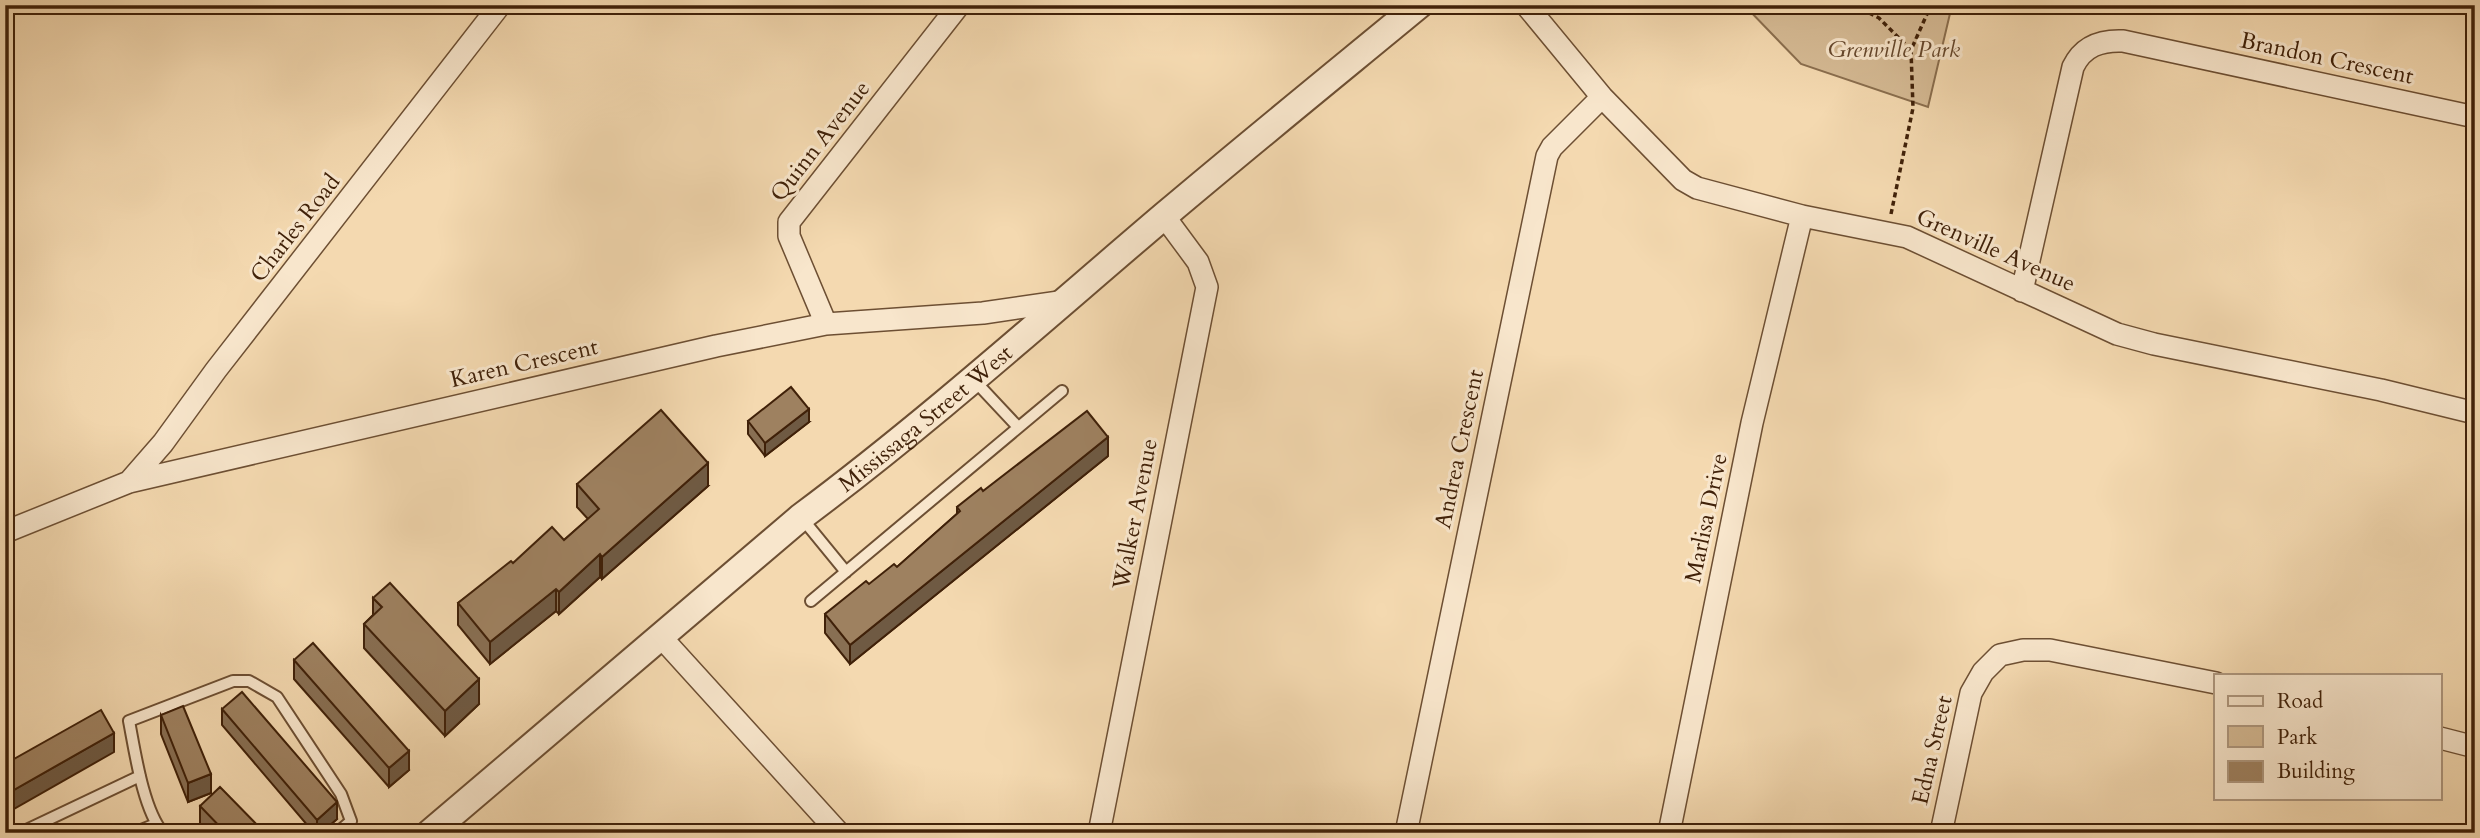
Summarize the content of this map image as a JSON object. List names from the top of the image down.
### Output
{
  "streets": {
    "street": [
      "Brandon Crescent",
      "Quinn Avenue",
      "Charles Road",
      "Grenville Avenue",
      "Karen Crescent",
      "Mississaga Street West",
      "Andrea Crescent",
      "Walker Avenue",
      "Marlisa Drive",
      "Edna Street"
    ]
  },
  "crossings": [
    ["Brandon Crescent", "Grenville Avenue"],
    ["Quinn Avenue", "Karen Crescent"],
    ["Charles Road", "Karen Crescent"],
    ["Grenville Avenue", "Andrea Crescent"],
    ["Grenville Avenue", "Marlisa Drive"],
    ["Karen Crescent", "Mississaga Street West"],
    ["Mississaga Street West", "Walker Avenue"]
  ],
  "parks": ["Grenville Park"],
  "legend": ["Road", "Park", "Building"]
}
